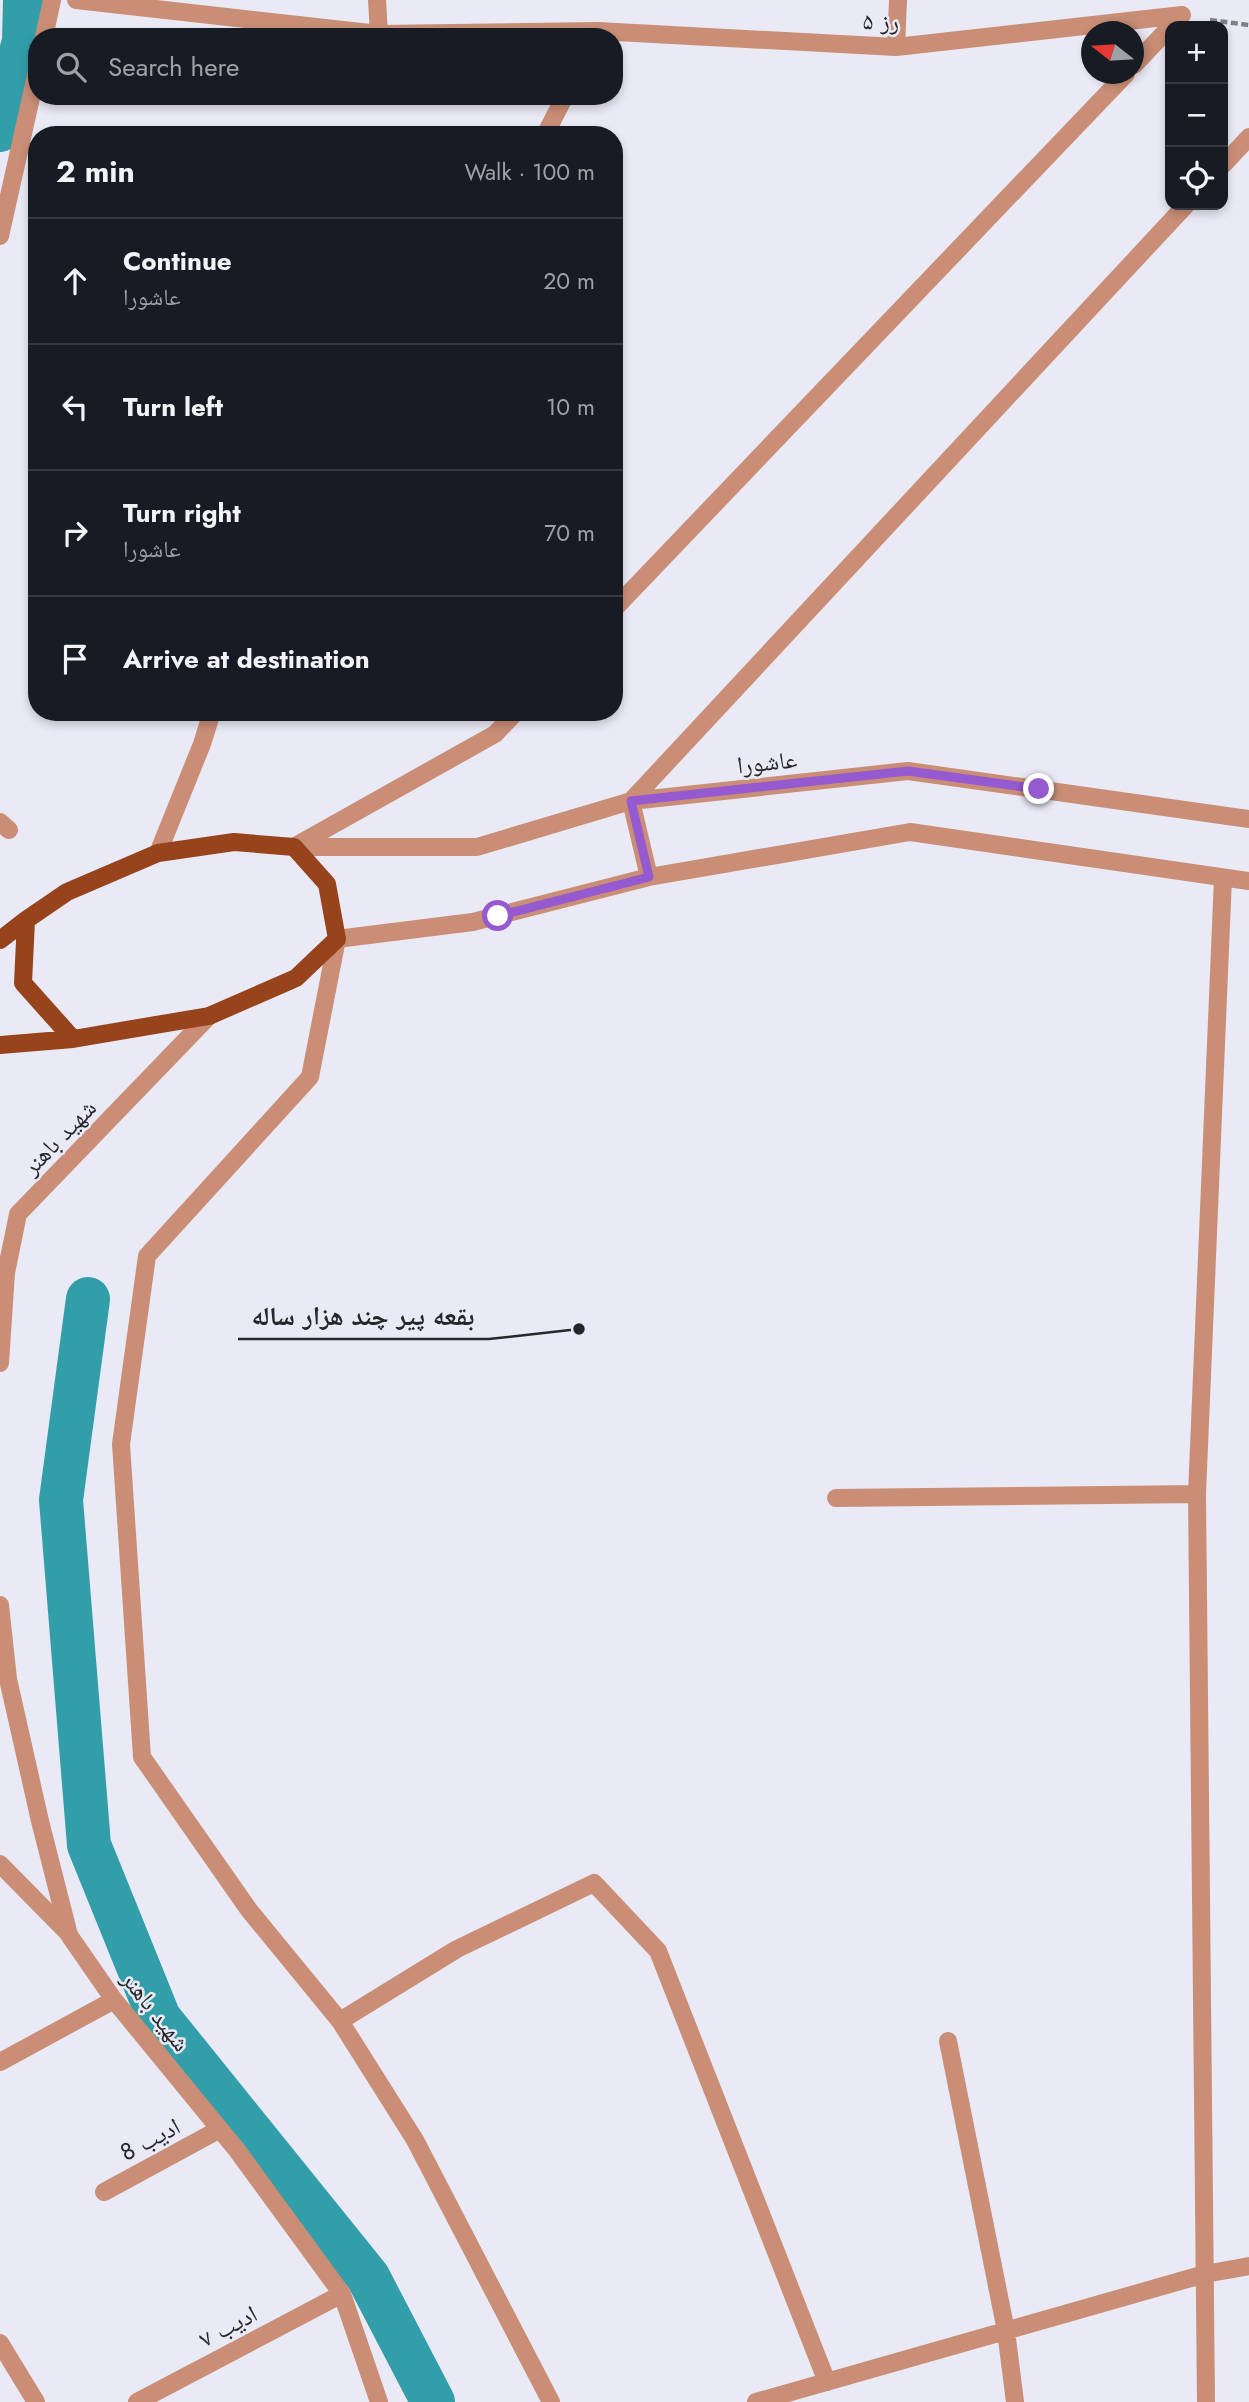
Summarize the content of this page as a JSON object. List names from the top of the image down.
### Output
{
  "streets": {
    "street": [
      "رز ۵",
      "عاشورا",
      "شهید باهنر",
      "ادیب 8",
      "ادیب ۷"
    ]
  },
  "crossings": [
    ["شهید باهنر", "ادیب 8"],
    ["شهید باهنر", "ادیب ۷"]
  ],
  "places": ["بقعه پیر چند هزار ساله"],
  "north": "left",
  "page": {
    "map_buttons": ["+", "−"],
    "search": "Search here",
    "heading": ["2 min", "Walk · 100 m"],
    "list": [
      ["Continue", "عاشورا", "20 m"],
      ["Turn left", "10 m"],
      ["Turn right", "عاشورا", "70 m"],
      "Arrive at destination"
    ]
  }
}
